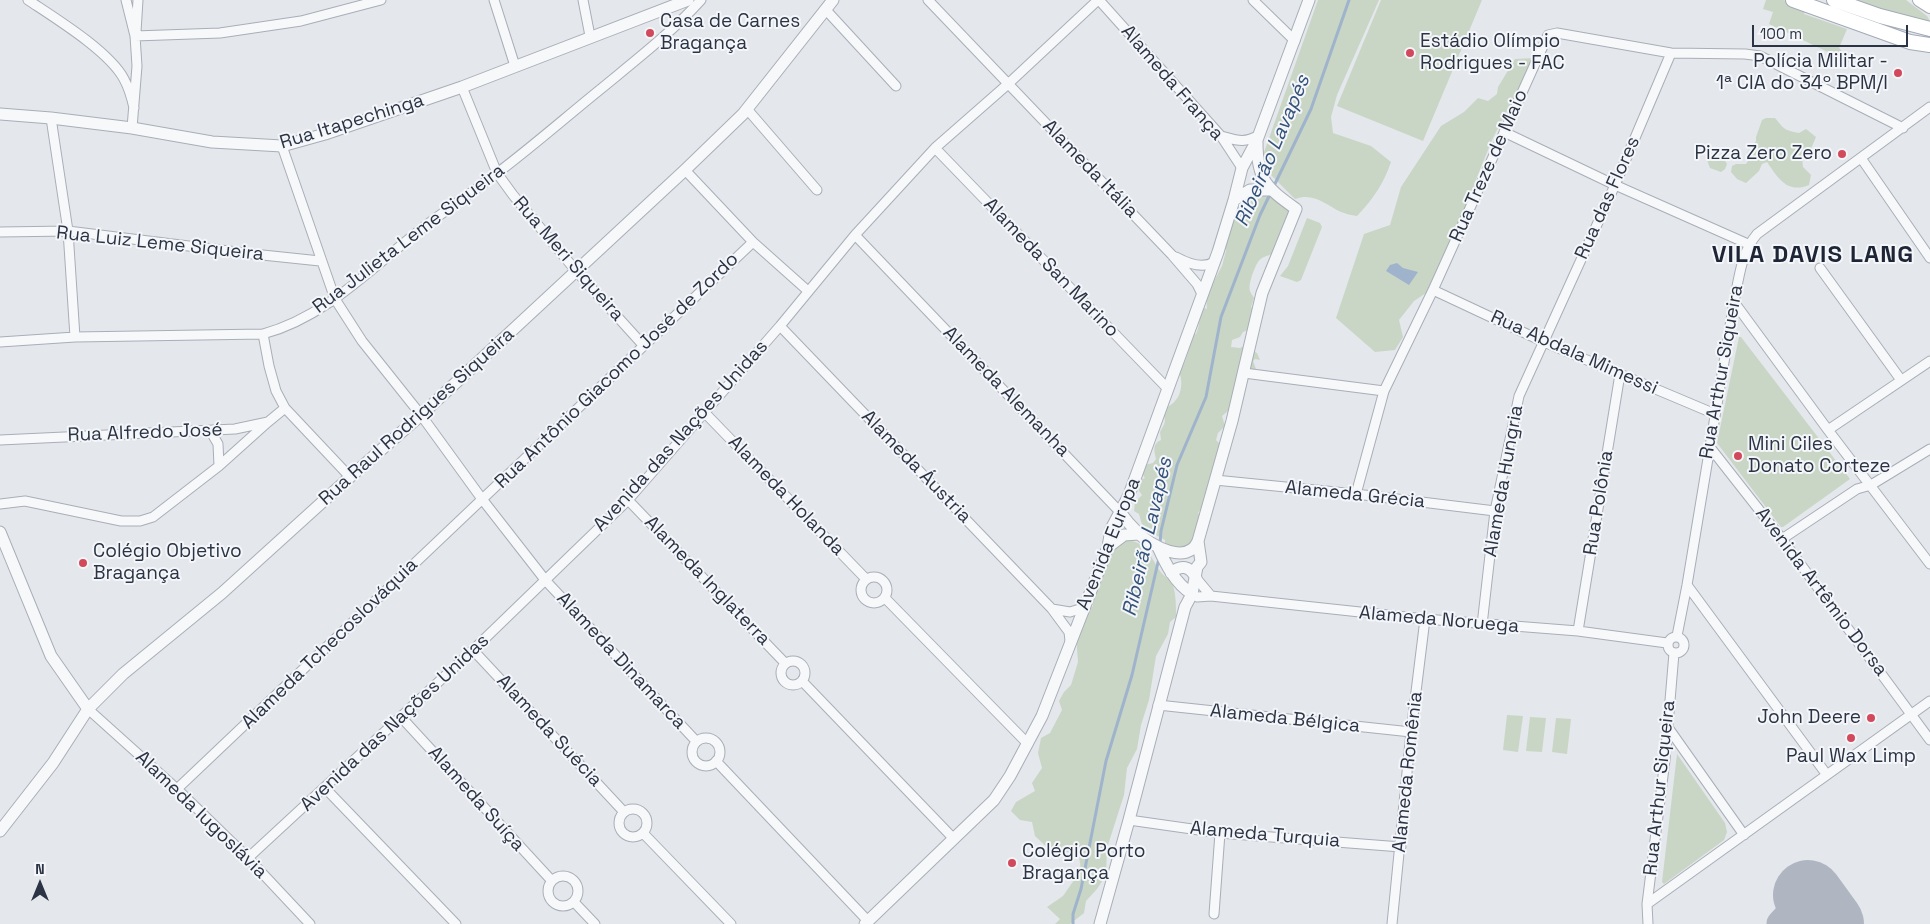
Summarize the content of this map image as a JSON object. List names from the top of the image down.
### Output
{
  "streets": {
    "street": [
      "Alameda França",
      "Rua Itapechinga",
      "Rua Treze de Maio",
      "Alameda Itália",
      "Rua das Flores",
      "Rua Julieta Leme Siqueira",
      "Rua Luiz Leme Siqueira",
      "Rua Meri Siqueira",
      "Alameda San Marino",
      "Rua Abdala Mimessi",
      "Rua Antônio Giacomo José de Zordo",
      "Rua Arthur Siqueira",
      "Alameda Alemanha",
      "Rua Raul Rodrigues Siqueira",
      "Rua Alfredo José",
      "Avenida das Nações Unidas",
      "Alameda Áustria",
      "Alameda Hungria",
      "Alameda Grécia",
      "Alameda Holanda",
      "Rua Polônia",
      "Avenida Europa",
      "Alameda Inglaterra",
      "Avenida Artêmio Dorsa",
      "Alameda Noruega",
      "Alameda Tchecoslováquia",
      "Alameda Dinamarca",
      "Alameda Bélgica",
      "Alameda Suécia",
      "Alameda Romênia",
      "Alameda Suíça",
      "Alameda Iugoslávia",
      "Alameda Turquia"
    ]
  },
  "crossings": [
    ["Alameda França", "Avenida das Nações Unidas"],
    ["Alameda França", "Avenida Europa"],
    ["Rua Itapechinga", "Rua Meri Siqueira"],
    ["Rua Itapechinga", "Alameda Dinamarca"],
    ["Rua Treze de Maio", "Rua das Flores"],
    ["Rua Treze de Maio", "Rua Abdala Mimessi"],
    ["Rua Treze de Maio", "Alameda Grécia"],
    ["Alameda Itália", "Avenida das Nações Unidas"],
    ["Alameda Itália", "Avenida Europa"],
    ["Rua das Flores", "Rua Abdala Mimessi"],
    ["Rua das Flores", "Alameda Hungria"],
    ["Rua Julieta Leme Siqueira", "Rua Meri Siqueira"],
    ["Rua Julieta Leme Siqueira", "Alameda Dinamarca"],
    ["Rua Luiz Leme Siqueira", "Alameda Dinamarca"],
    ["Rua Meri Siqueira", "Rua Antônio Giacomo José de Zordo"],
    ["Rua Meri Siqueira", "Rua Raul Rodrigues Siqueira"],
    ["Alameda San Marino", "Avenida das Nações Unidas"],
    ["Alameda San Marino", "Avenida Europa"],
    ["Rua Abdala Mimessi", "Rua Arthur Siqueira"],
    ["Rua Abdala Mimessi", "Alameda Hungria"],
    ["Rua Abdala Mimessi", "Rua Polônia"],
    ["Rua Antônio Giacomo José de Zordo", "Alameda Tchecoslováquia"],
    ["Rua Antônio Giacomo José de Zordo", "Alameda Dinamarca"],
    ["Rua Arthur Siqueira", "Avenida Artêmio Dorsa"],
    ["Rua Arthur Siqueira", "Alameda Noruega"],
    ["Alameda Alemanha", "Avenida das Nações Unidas"],
    ["Alameda Alemanha", "Avenida Europa"],
    ["Alameda Alemanha", "Alameda Noruega"],
    ["Rua Raul Rodrigues Siqueira", "Alameda Dinamarca"],
    ["Rua Raul Rodrigues Siqueira", "Alameda Iugoslávia"],
    ["Avenida das Nações Unidas", "Alameda Áustria"],
    ["Avenida das Nações Unidas", "Alameda Holanda"],
    ["Avenida das Nações Unidas", "Alameda Inglaterra"],
    ["Avenida das Nações Unidas", "Alameda Dinamarca"],
    ["Avenida das Nações Unidas", "Alameda Suécia"],
    ["Avenida das Nações Unidas", "Alameda Suíça"],
    ["Avenida das Nações Unidas", "Alameda Iugoslávia"],
    ["Alameda Áustria", "Avenida Europa"],
    ["Alameda Hungria", "Alameda Grécia"],
    ["Alameda Hungria", "Alameda Noruega"],
    ["Alameda Holanda", "Avenida Europa"],
    ["Rua Polônia", "Alameda Noruega"],
    ["Avenida Europa", "Alameda Inglaterra"],
    ["Alameda Noruega", "Alameda Romênia"],
    ["Alameda Tchecoslováquia", "Alameda Dinamarca"],
    ["Alameda Tchecoslováquia", "Alameda Iugoslávia"],
    ["Alameda Bélgica", "Alameda Romênia"],
    ["Alameda Romênia", "Alameda Turquia"]
  ],
  "districts": ["VILA DAVIS LANG"],
  "water": ["Ribeirão Lavapés"],
  "places": [
    "Casa de Carnes Bragança",
    "Estádio Olímpio Rodrigues - FAC",
    "Polícia Militar - 1ª CIA do 34º BPM/I",
    "Pizza Zero Zero",
    "Mini Ciles Donato Corteze",
    "Colégio Objetivo Bragança",
    "John Deere",
    "Paul Wax Limp",
    "Colégio Porto Bragança"
  ],
  "scale_bar": "100 m",
  "north": "top"
}
